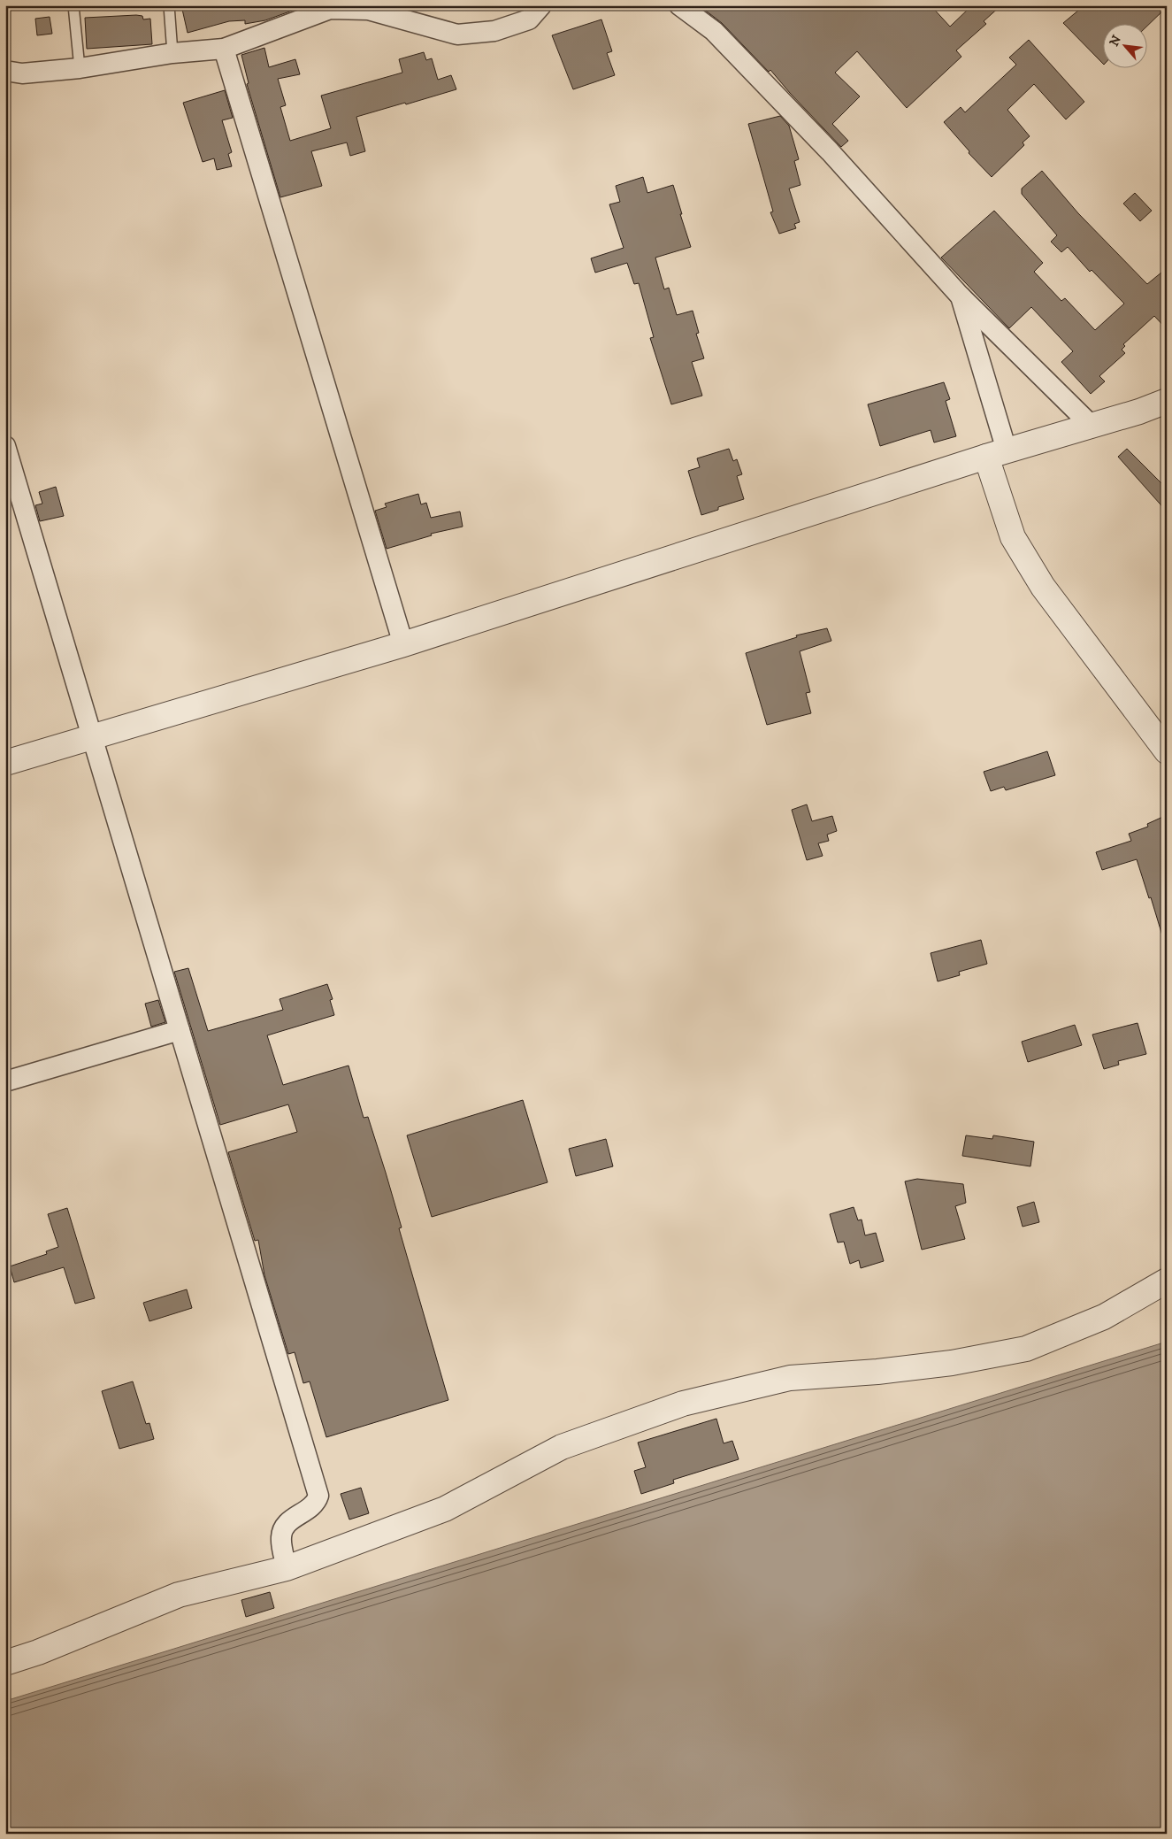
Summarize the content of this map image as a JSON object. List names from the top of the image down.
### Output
{
  "north": "top left"
}
